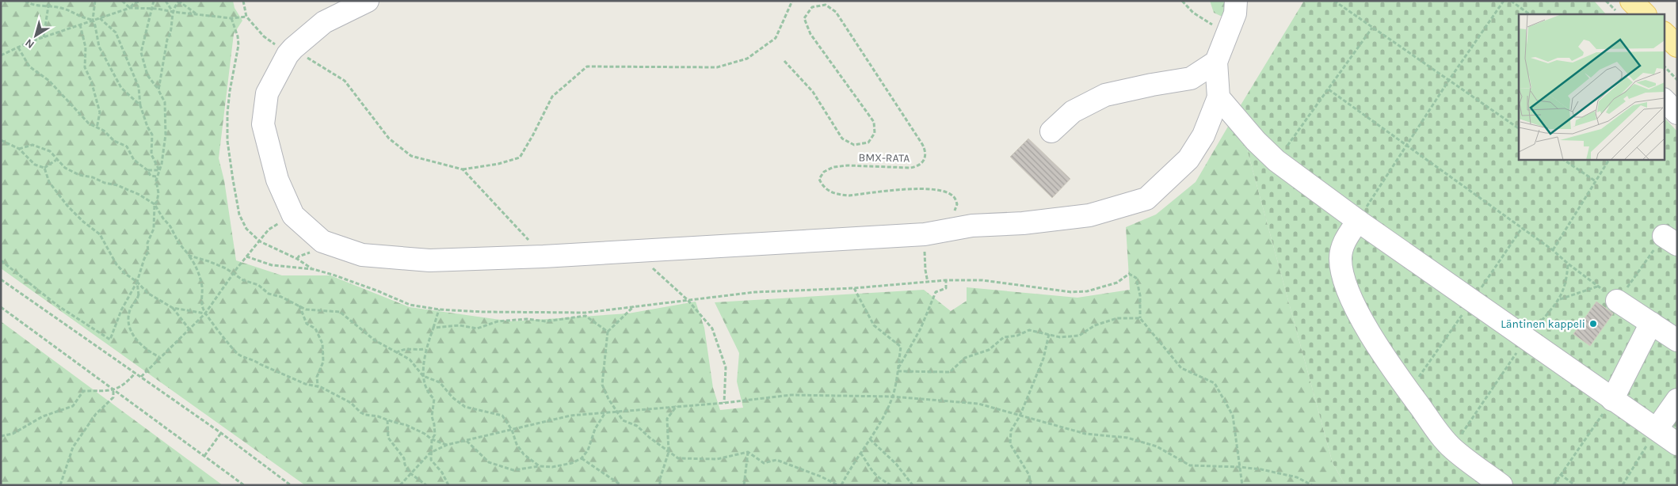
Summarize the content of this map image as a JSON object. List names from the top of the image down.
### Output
{
  "streets": {
    "path": ["BMX-RATA"]
  },
  "places": ["Läntinen kappeli"],
  "north": "bottom left"
}
